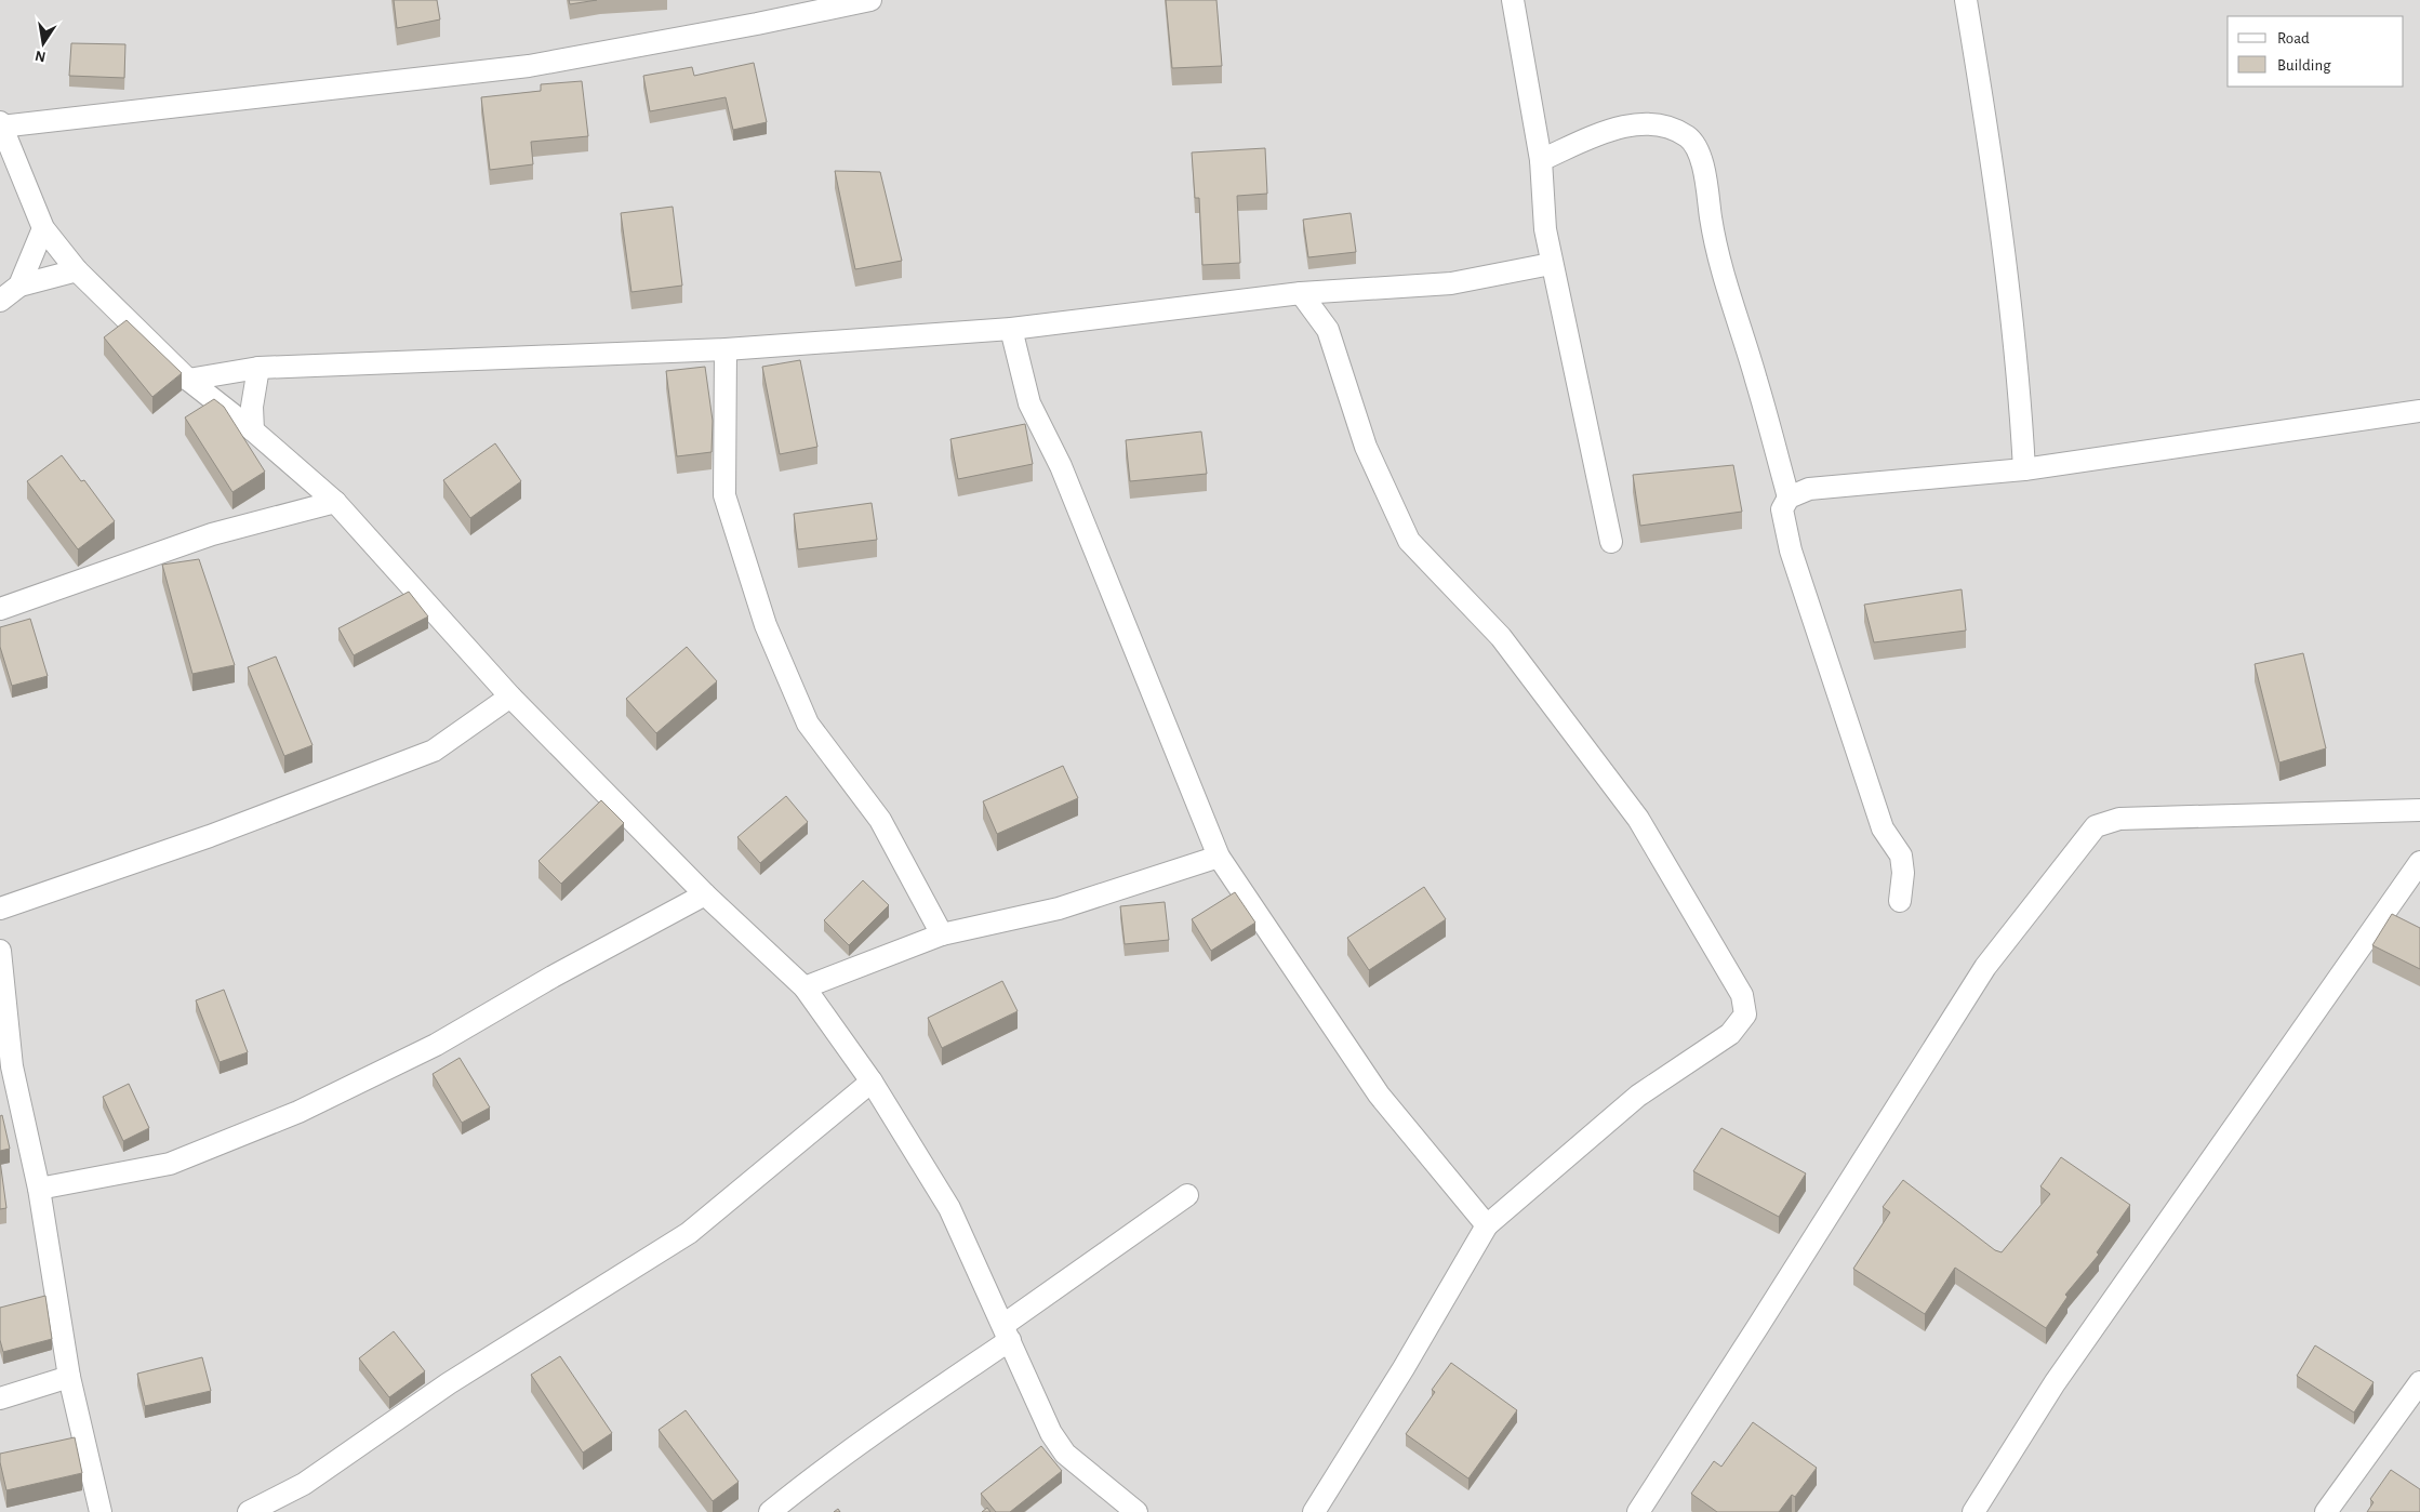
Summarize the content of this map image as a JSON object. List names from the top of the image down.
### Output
{
  "legend": ["Road", "Building"],
  "north": "bottom"
}
